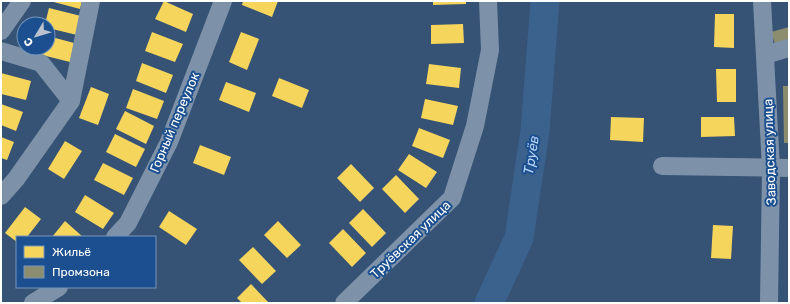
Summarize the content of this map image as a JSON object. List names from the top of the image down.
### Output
{
  "streets": {
    "street": ["Горный переулок", "Заводская улица", "Труёвская улица"]
  },
  "water": ["Труёв"],
  "legend": ["Жильё", "Промзона"],
  "north": "bottom left"
}
